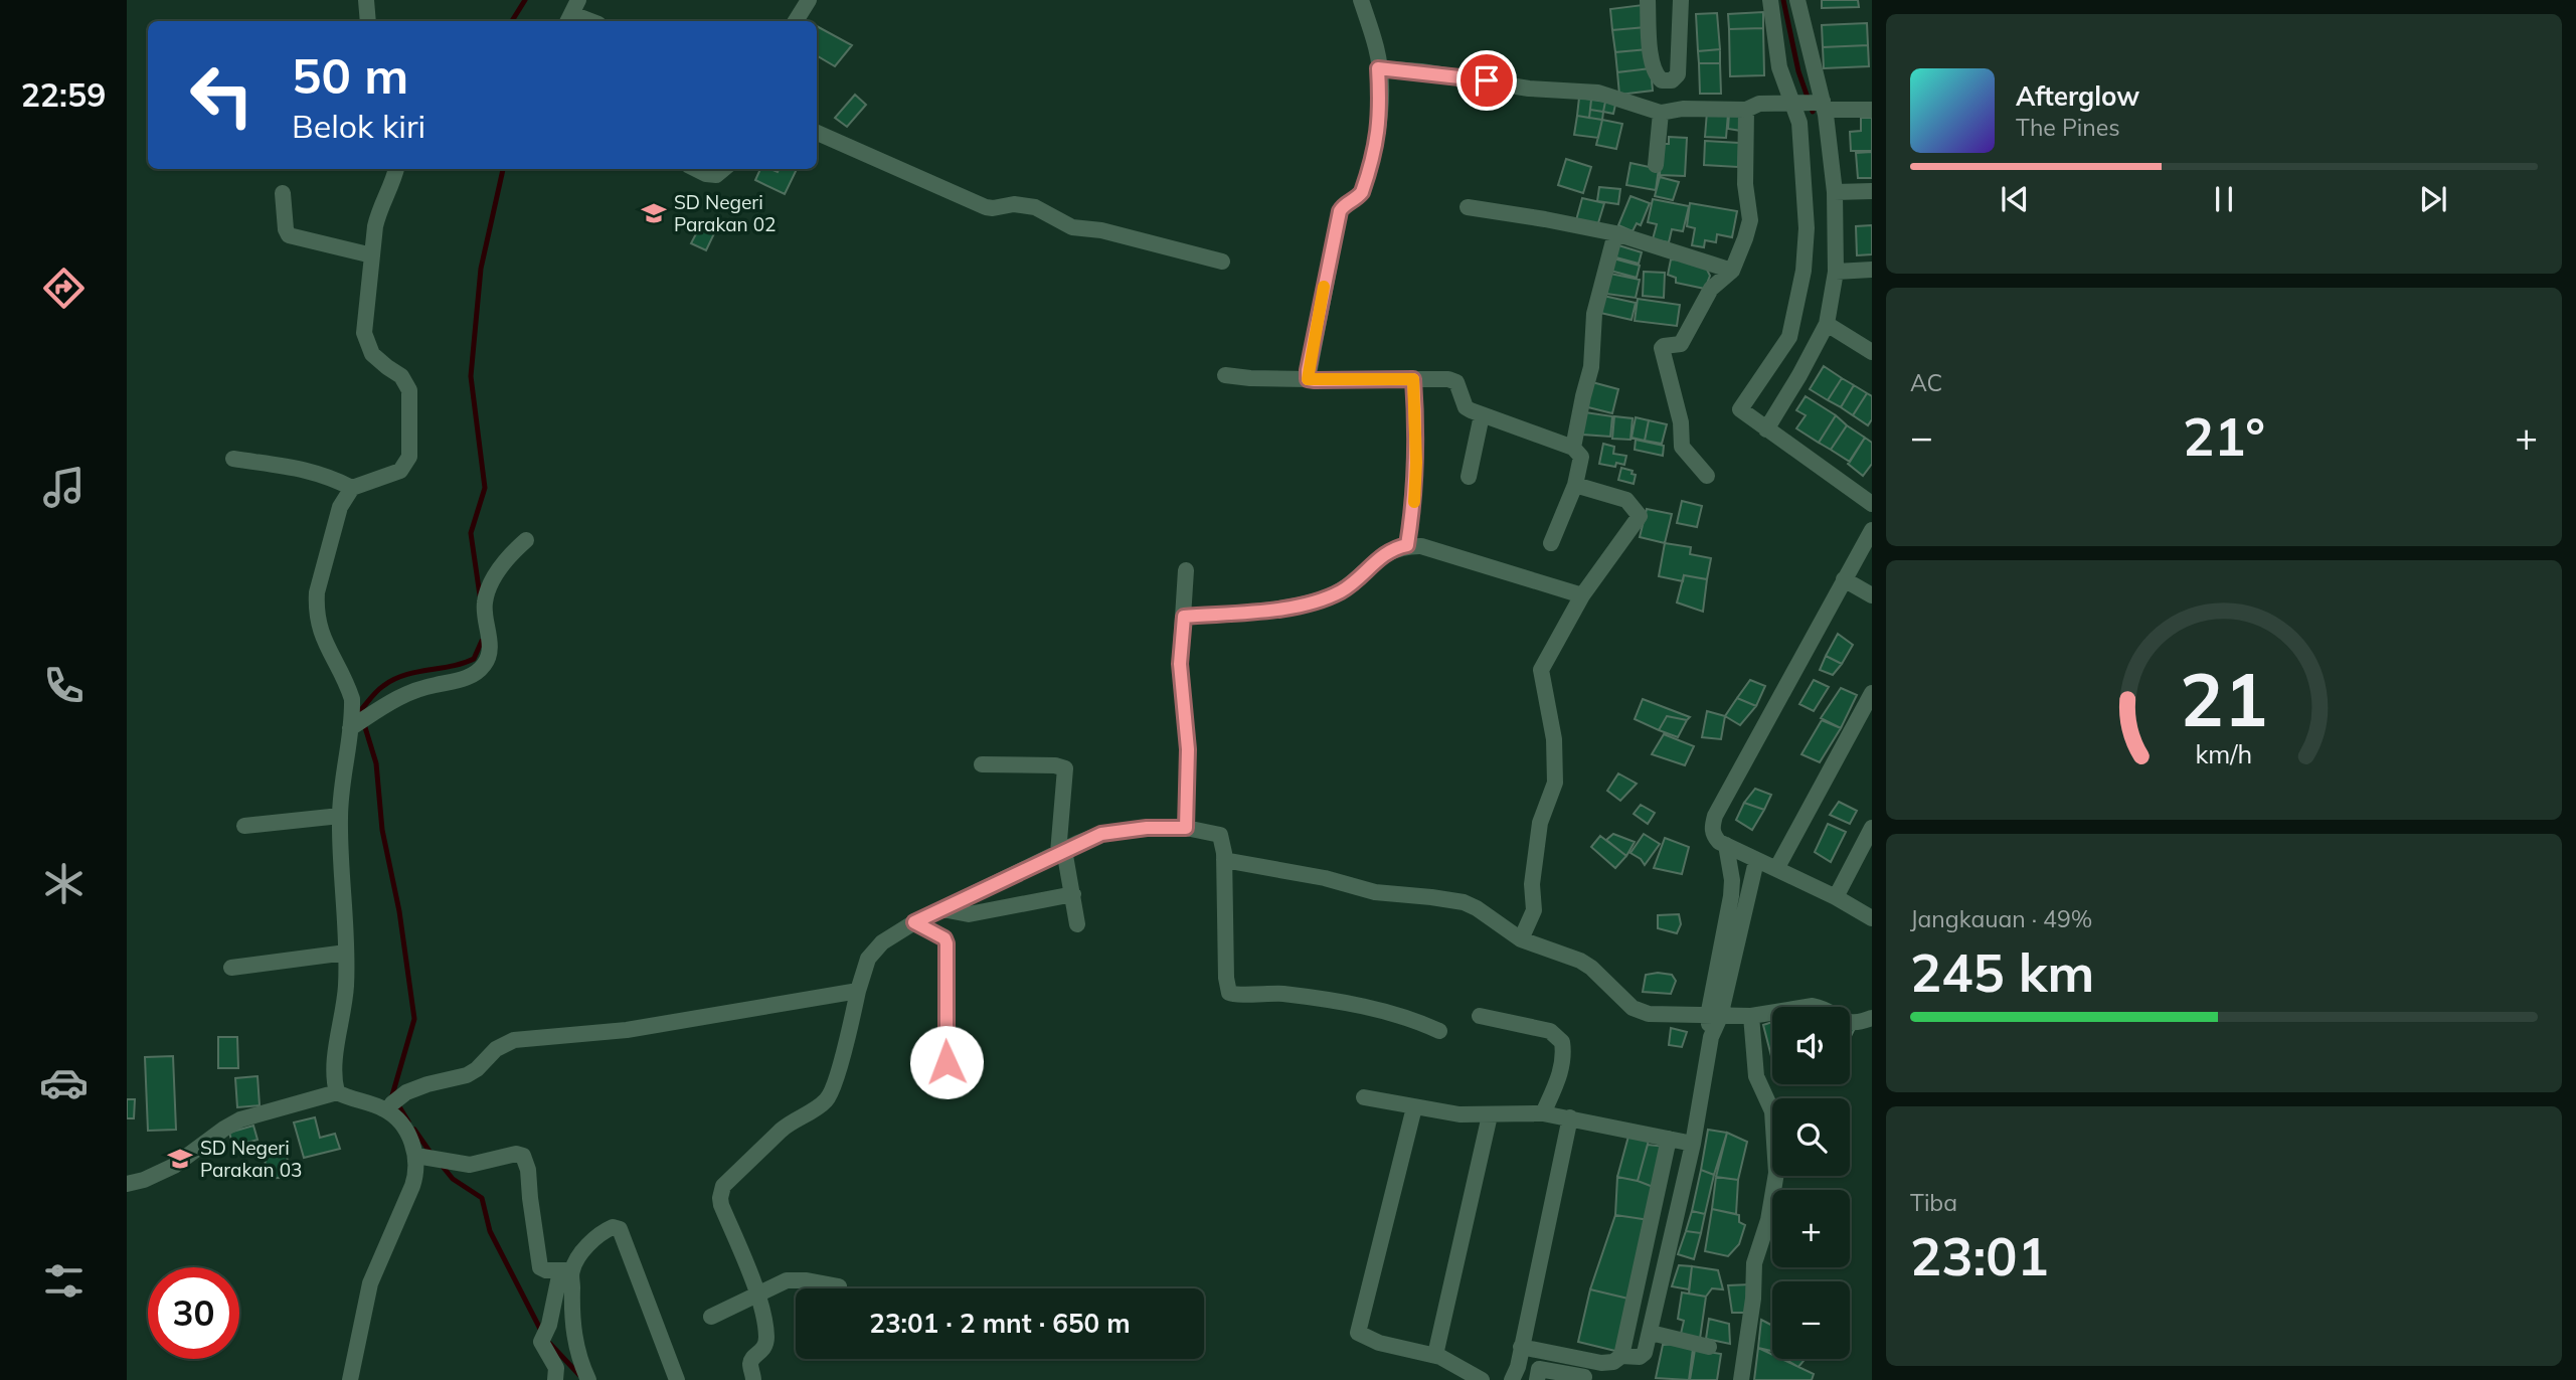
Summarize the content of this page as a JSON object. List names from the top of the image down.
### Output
{
  "places": {
    "school or university": ["SD Negeri Parakan 02", "SD Negeri Parakan 03"]
  },
  "page": {
    "tabs": "22:59",
    "turn": ["50 m", "Belok kiri"],
    "song": ["Afterglow", "The Pines"],
    "tile": [
      "AC",
      ["Jangkauan · 49%", "245 km"],
      ["Tiba", "23:01"]
    ],
    "heat": ["−", "21°", "+"],
    "map_buttons": ["+", "−"],
    "limit": "30",
    "trip": "23:01 · 2 mnt · 650 m",
    "gauge": ["21", "km/h"]
  }
}
